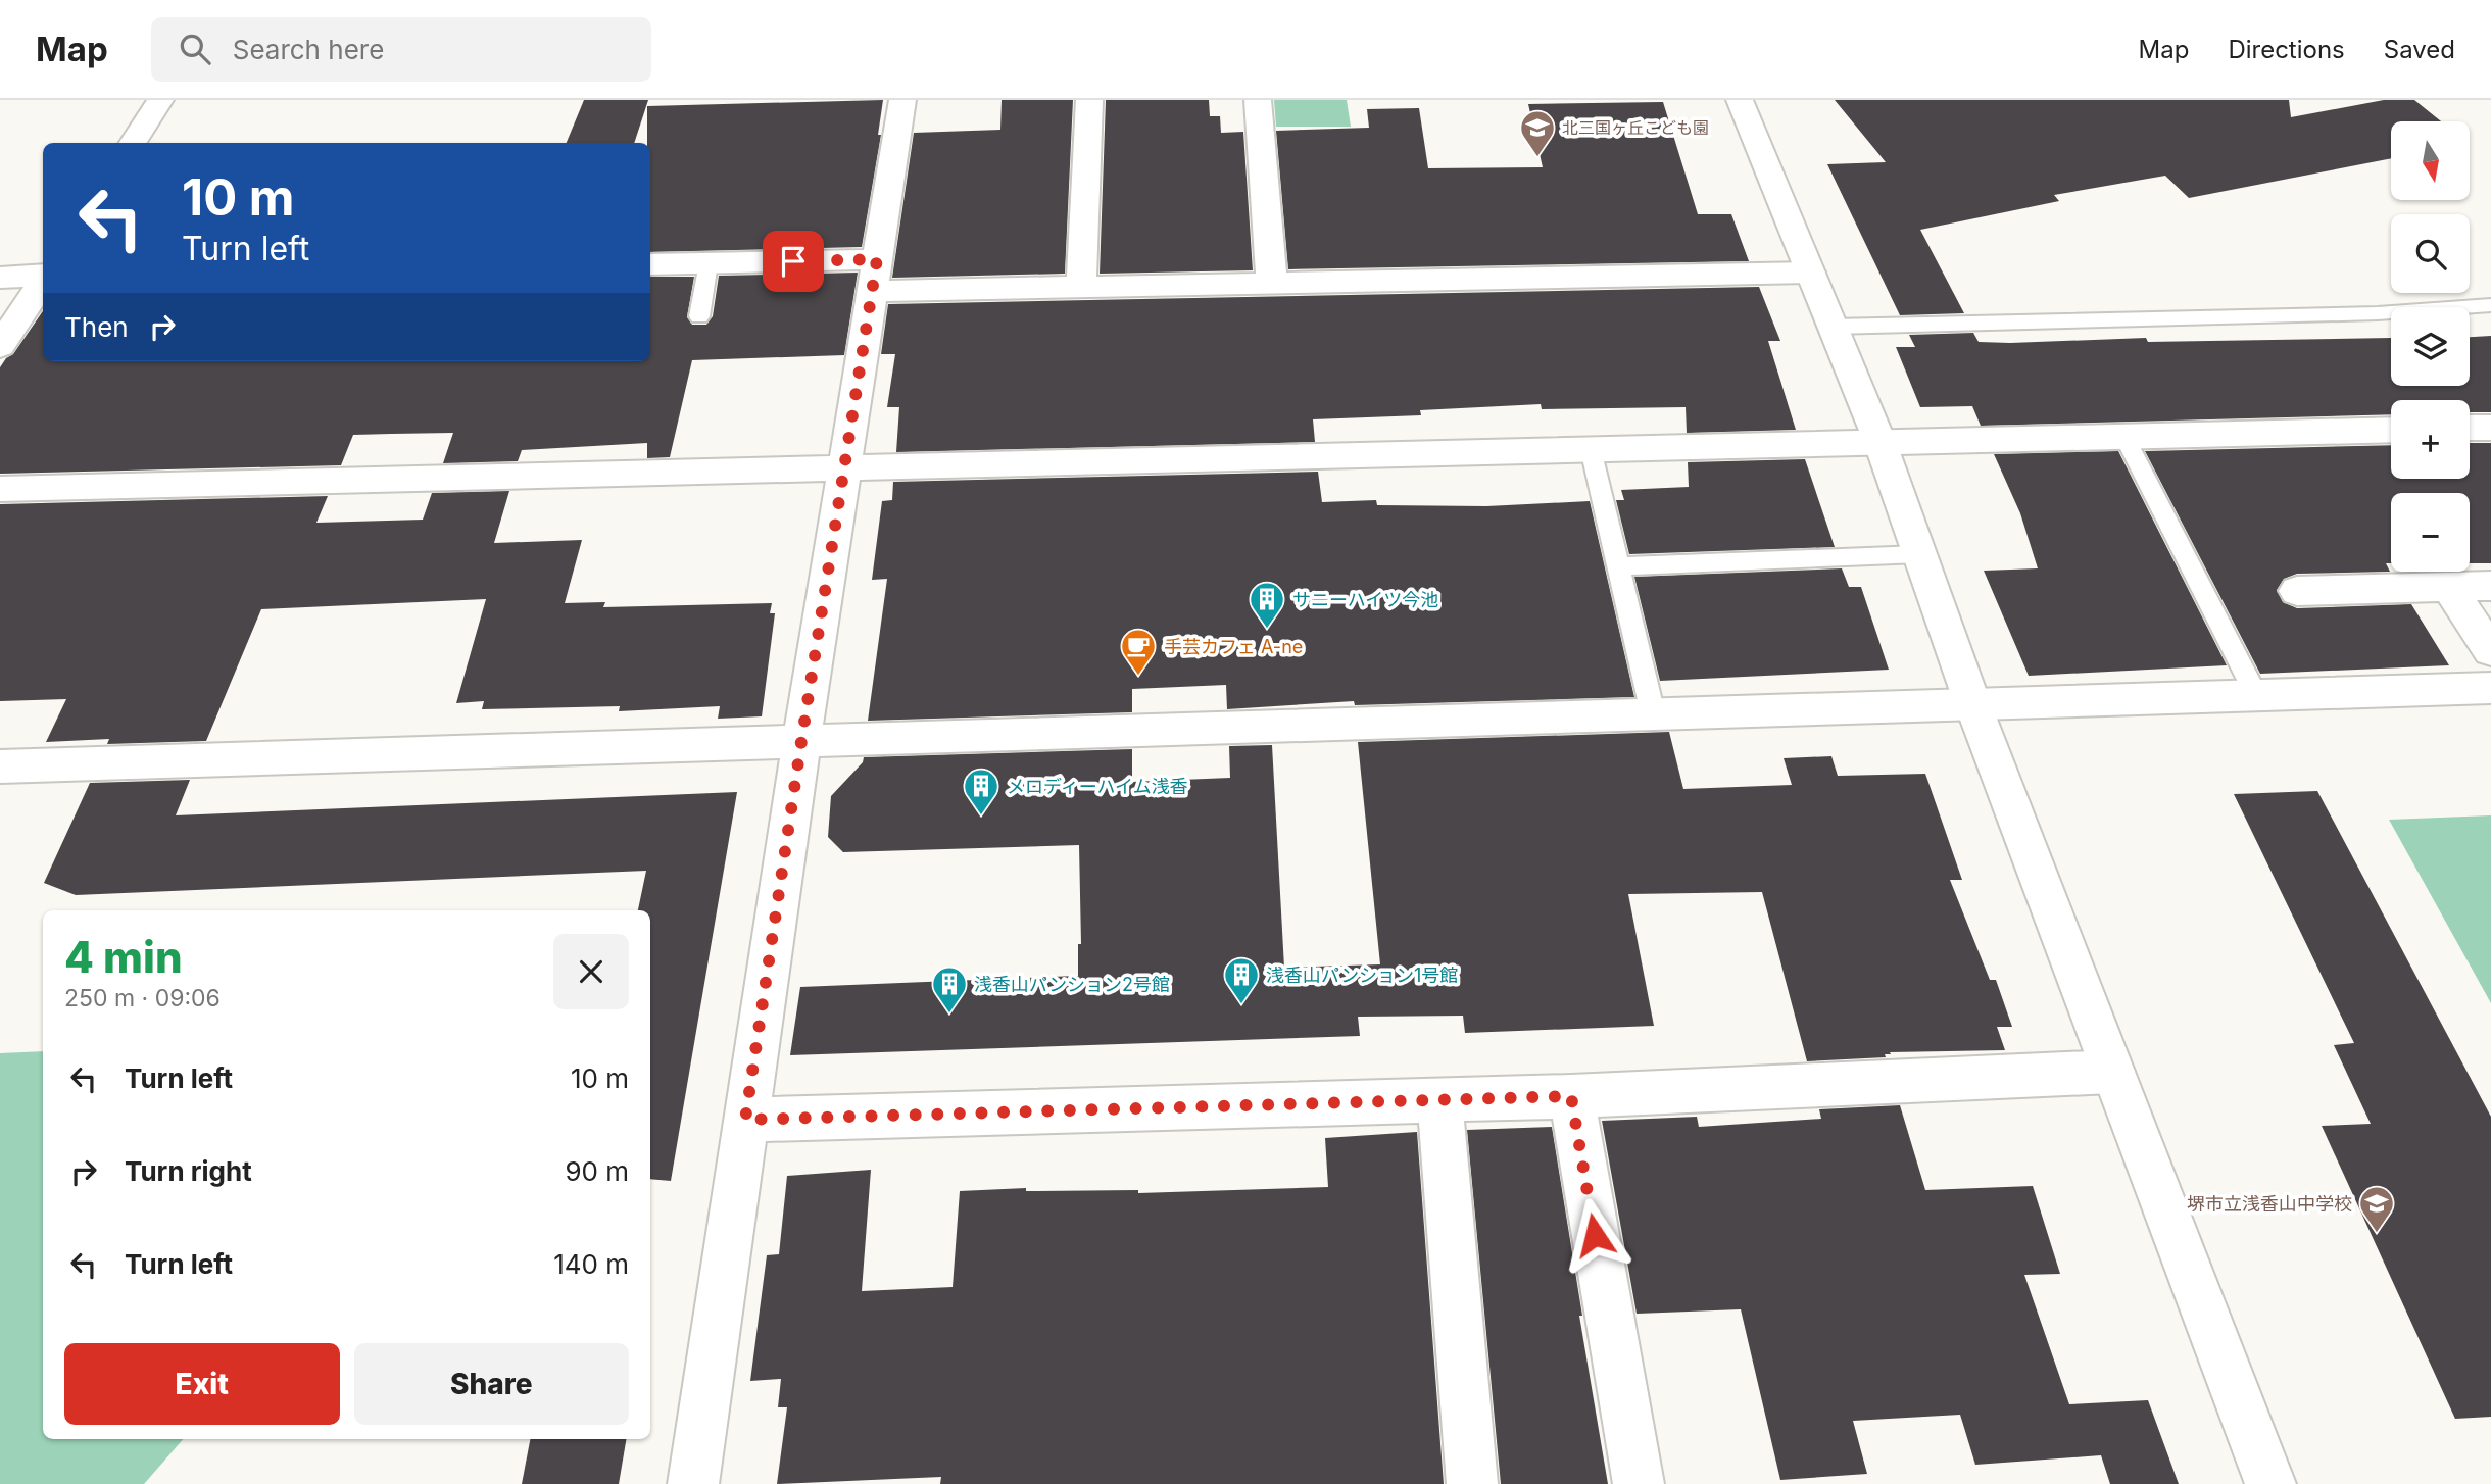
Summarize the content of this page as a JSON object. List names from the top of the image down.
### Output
{
  "places": {
    "school or university": ["北三国ヶ丘こども園", "堺市立浅香山中学校"],
    "building": [
      "サニーハイツ今池",
      "メロディーハイム浅香",
      "浅香山パンション1号館",
      "浅香山パンション2号館"
    ],
    "cafe": ["手芸カフェ A-ne"]
  },
  "north": "bottom",
  "page": {
    "header": "Map",
    "search": "Search here",
    "nav": ["Map", "Directions", "Saved"],
    "map_buttons": ["+", "−"],
    "turn": ["10 m", "Turn left"],
    "then": "Then",
    "heading": ["4 min", "250 m · 09:06"],
    "list": [
      {
        "name": "Turn left",
        "value": "10 m"
      },
      {
        "name": "Turn right",
        "value": "90 m"
      },
      {
        "name": "Turn left",
        "value": "140 m"
      }
    ],
    "buttons": ["Exit", "Share"]
  }
}
